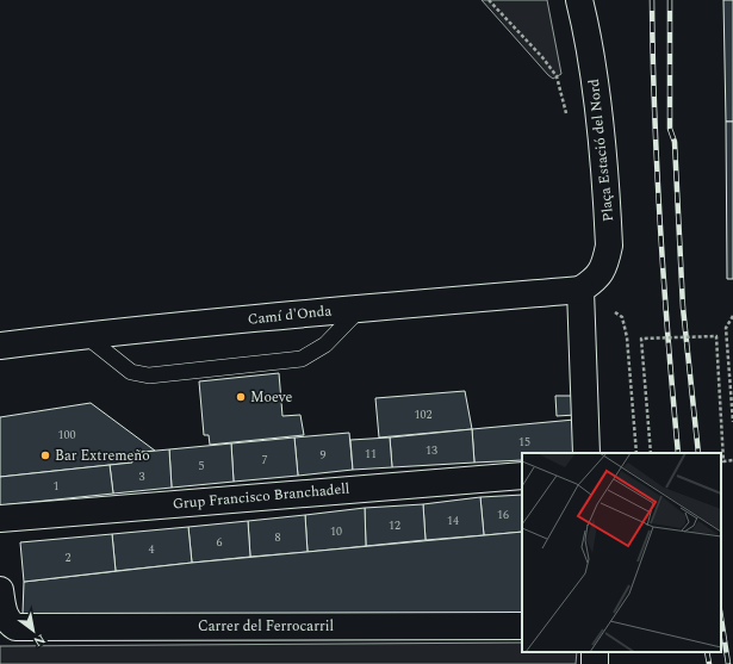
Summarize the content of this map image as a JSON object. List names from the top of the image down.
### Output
{
  "streets": {
    "street": [
      "Plaça Estació del Nord",
      "Camí d'Onda",
      "Grup Francisco Branchadell",
      "Carrer del Ferrocarril"
    ]
  },
  "crossings": [
    ["Plaça Estació del Nord", "Camí d'Onda"]
  ],
  "places": ["Moeve", "Bar Extremeño"],
  "house_numbers": [
    "102",
    "100",
    "15",
    "13",
    "11",
    "9",
    "7",
    "5",
    "3",
    "1",
    "16",
    "14",
    "12",
    "10",
    "8",
    "6",
    "4",
    "2"
  ],
  "north": "bottom right"
}
